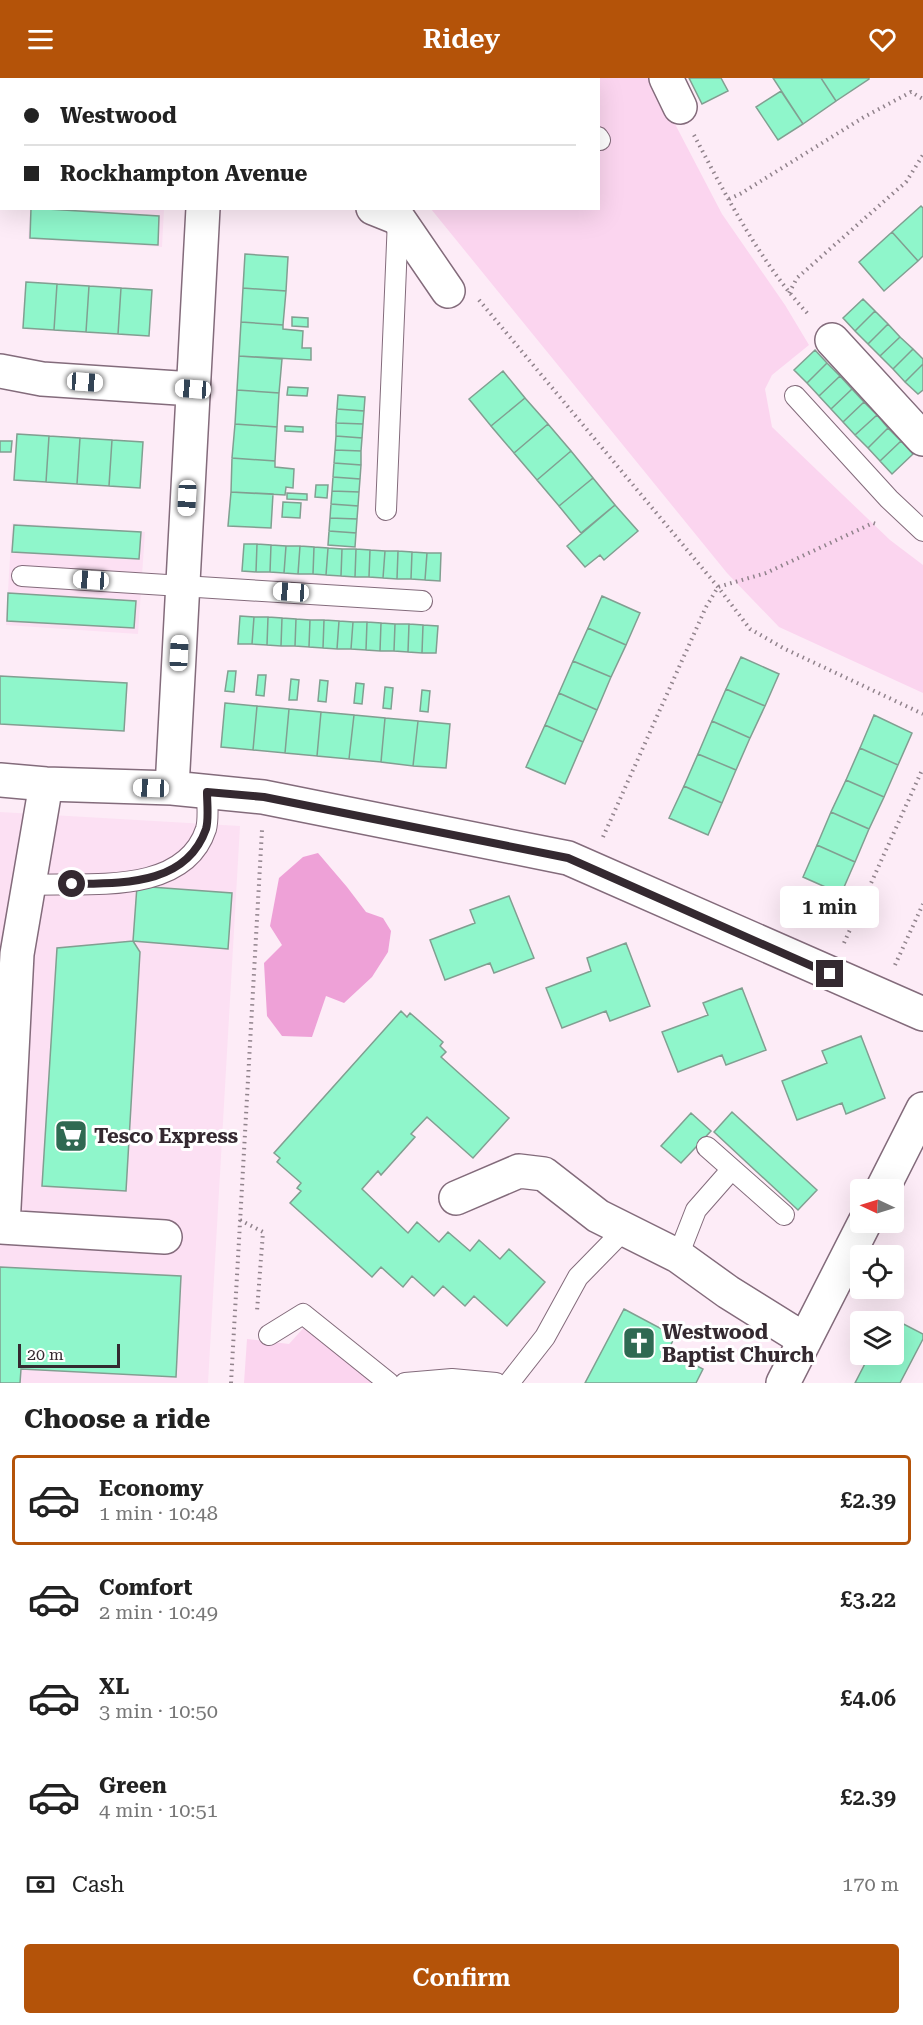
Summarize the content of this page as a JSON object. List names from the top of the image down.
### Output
{
  "places": {
    "supermarket": ["Tesco Express"],
    "church": ["Westwood Baptist Church"]
  },
  "scale_bar": "20 m",
  "north": "left",
  "page": {
    "header": "Ridey",
    "banner": ["Westwood", "Rockhampton Avenue"],
    "bubble": "1 min",
    "scale": "20 m",
    "heading": "Choose a ride",
    "list": [
      {
        "name": "Economy",
        "note": "1 min · 10:48",
        "value": "£2.39"
      },
      {
        "name": "Comfort",
        "note": "2 min · 10:49",
        "value": "£3.22"
      },
      {
        "name": "XL",
        "note": "3 min · 10:50",
        "value": "£4.06"
      },
      {
        "name": "Green",
        "note": "4 min · 10:51",
        "value": "£2.39"
      }
    ],
    "pay": ["Cash", "170 m"],
    "buttons": "Confirm"
  }
}
